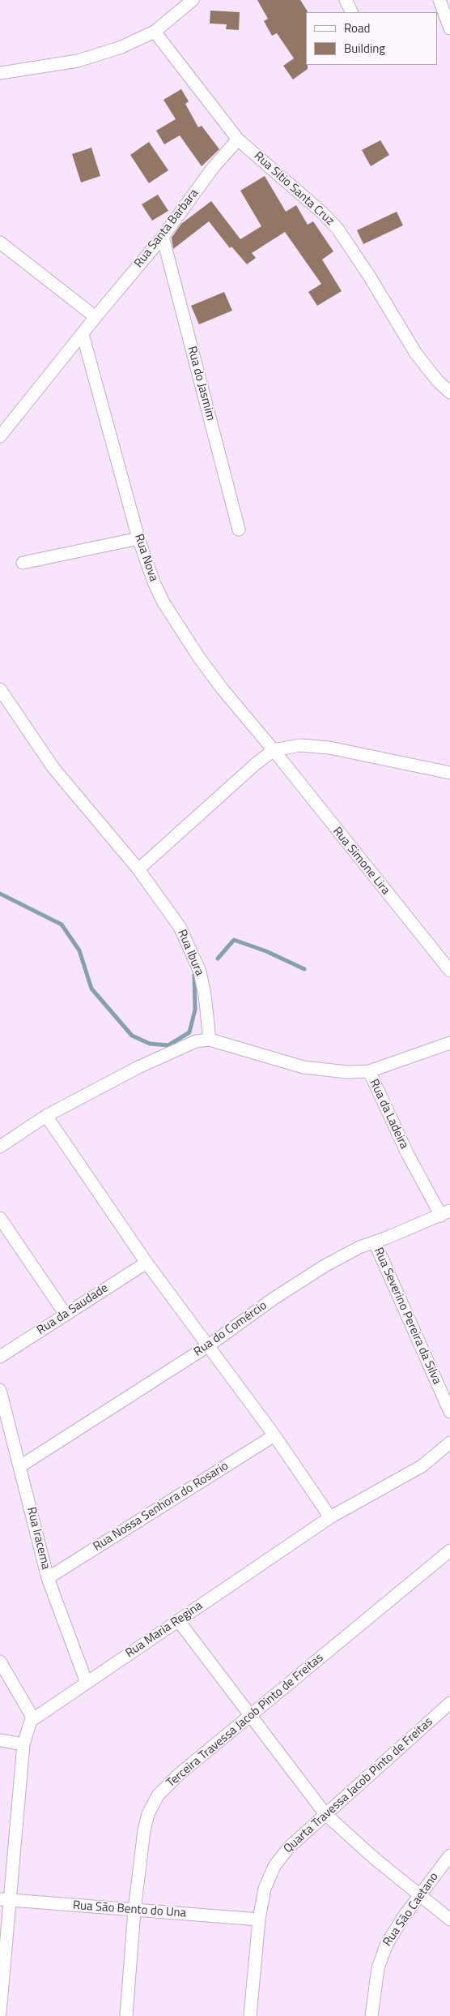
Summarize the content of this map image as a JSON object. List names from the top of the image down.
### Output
{
  "streets": {
    "street": [
      "Rua Sitio Santa Cruz",
      "Rua Santa Barbara",
      "Rua do Jasmim",
      "Rua Nova",
      "Rua Simone Lira",
      "Rua Ibura",
      "Rua da Ladeira",
      "Rua da Saudade",
      "Rua Severino Pereira da Silva",
      "Rua do Comércio",
      "Rua Nossa Senhora do Rosario",
      "Rua Iracema",
      "Rua Maria Regina",
      "Terceira Travessa Jacob Pinto de Freitas",
      "Quarta Travessa Jacob Pinto de Freitas",
      "Rua São Bento do Una",
      "Rua São Caetano"
    ]
  },
  "crossings": [
    ["Rua Sitio Santa Cruz", "Rua Santa Barbara"],
    ["Rua Santa Barbara", "Rua do Jasmim"],
    ["Rua Santa Barbara", "Rua Nova"],
    ["Rua Nova", "Rua Simone Lira"],
    ["Rua Ibura", "Rua da Ladeira"],
    ["Rua da Ladeira", "Rua do Comércio"],
    ["Rua Severino Pereira da Silva", "Rua do Comércio"],
    ["Rua do Comércio", "Rua Iracema"],
    ["Rua Nossa Senhora do Rosario", "Rua Iracema"],
    ["Rua Iracema", "Rua Maria Regina"],
    ["Terceira Travessa Jacob Pinto de Freitas", "Rua São Bento do Una"],
    ["Quarta Travessa Jacob Pinto de Freitas", "Rua São Bento do Una"]
  ],
  "legend": ["Road", "Building"]
}
